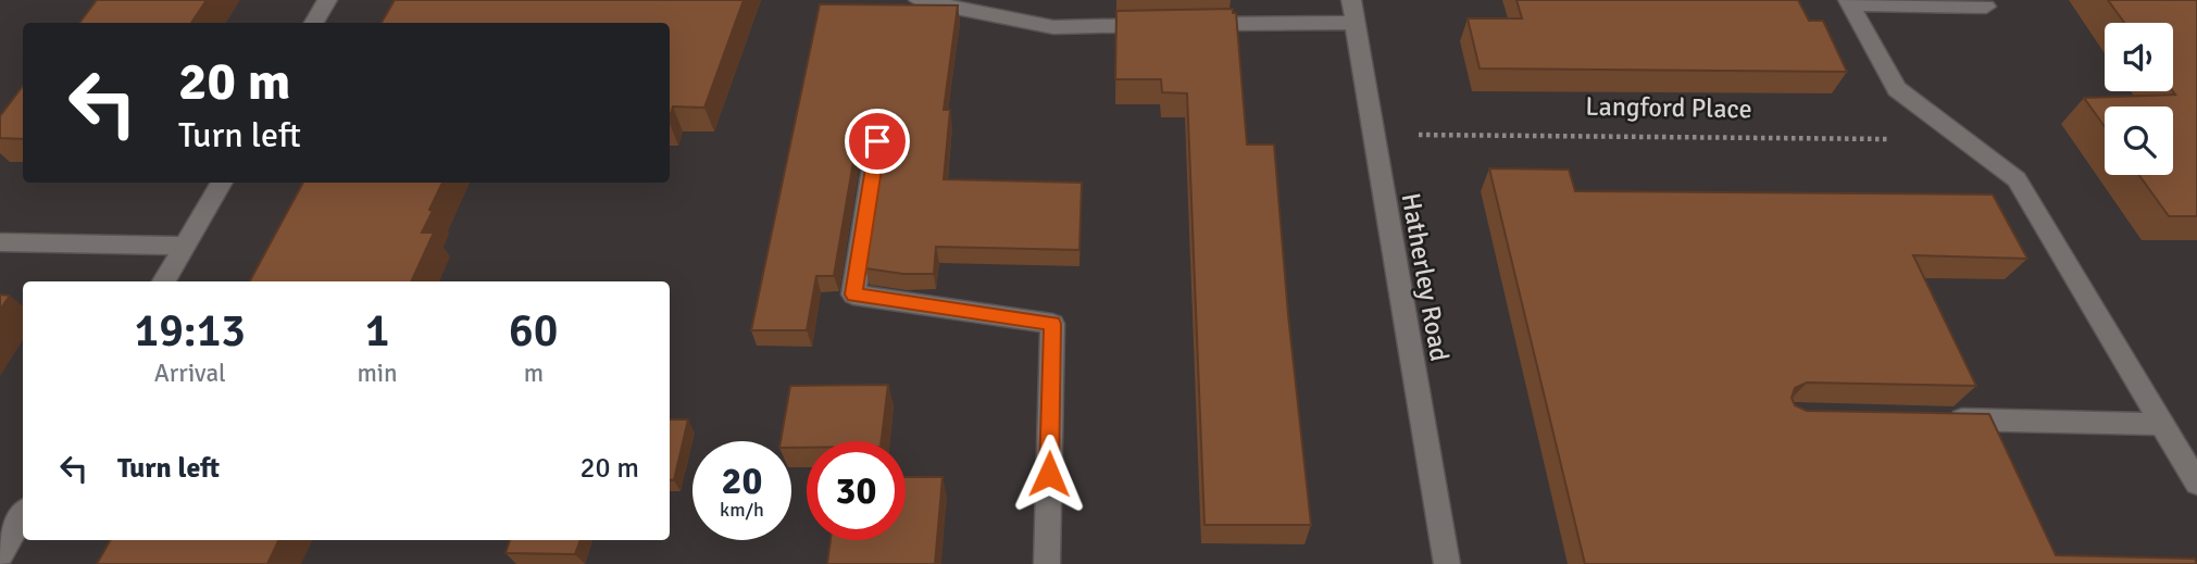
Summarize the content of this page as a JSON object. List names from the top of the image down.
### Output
{
  "streets": {
    "street": ["Hatherley Road"],
    "path": ["Langford Place"]
  },
  "crossings": [
    ["Langford Place", "Hatherley Road"]
  ],
  "page": {
    "turn": ["20 m", "Turn left"],
    "eta": [
      "19:13",
      "Arrival",
      "1",
      "min",
      "60",
      "m"
    ],
    "list": [
      {
        "name": "Turn left",
        "value": "20 m"
      }
    ],
    "speed": "20 km/h",
    "limit": "30"
  }
}
